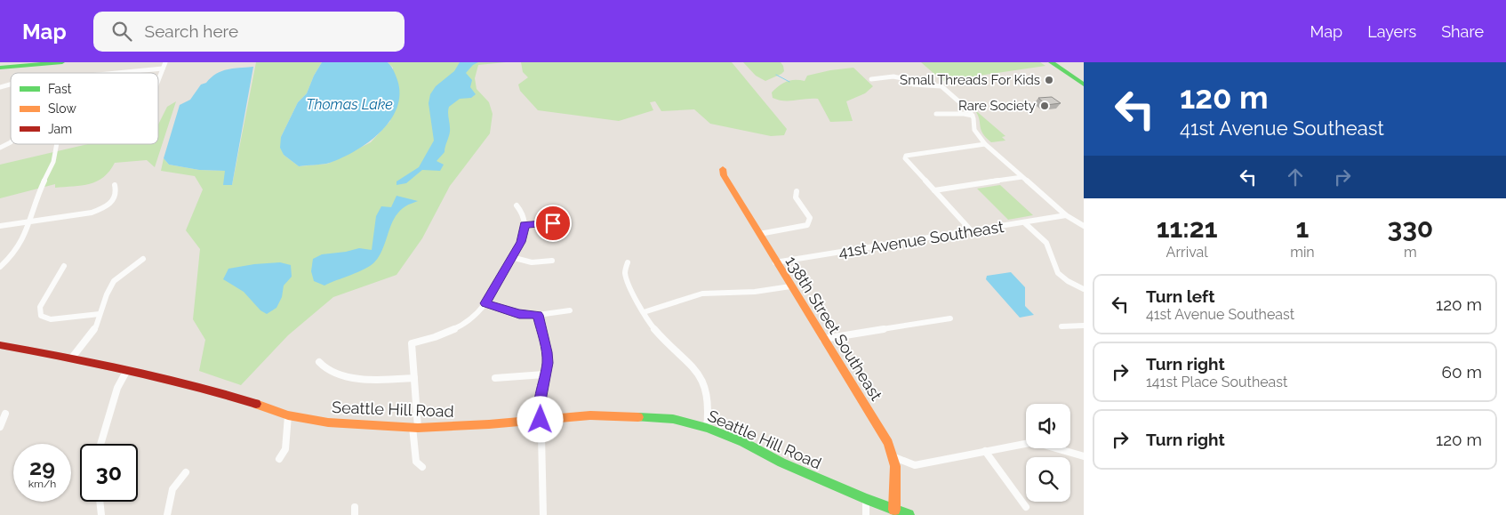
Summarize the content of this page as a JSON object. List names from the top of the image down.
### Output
{
  "streets": {
    "main road": ["138th Street Southeast", "Seattle Hill Road"],
    "street": ["41st Avenue Southeast"]
  },
  "crossings": [
    ["41st Avenue Southeast", "138th Street Southeast"],
    ["138th Street Southeast", "Seattle Hill Road"]
  ],
  "water": ["Thomas Lake"],
  "places": ["Small Threads For Kids", "Rare Society"],
  "legend": ["Fast", "Slow", "Jam"],
  "page": {
    "header": "Map",
    "search": "Search here",
    "nav": ["Map", "Layers", "Share"],
    "turn": ["120 m", "41st Avenue Southeast"],
    "eta": [
      "11:21",
      "Arrival",
      "1",
      "min",
      "330",
      "m"
    ],
    "list": [
      {
        "name": "Turn left",
        "note": "41st Avenue Southeast",
        "value": "120 m"
      },
      {
        "name": "Turn right",
        "note": "141st Place Southeast",
        "value": "60 m"
      },
      {
        "name": "Turn right",
        "value": "120 m"
      }
    ],
    "speed": "29 km/h",
    "limit": "30"
  }
}
